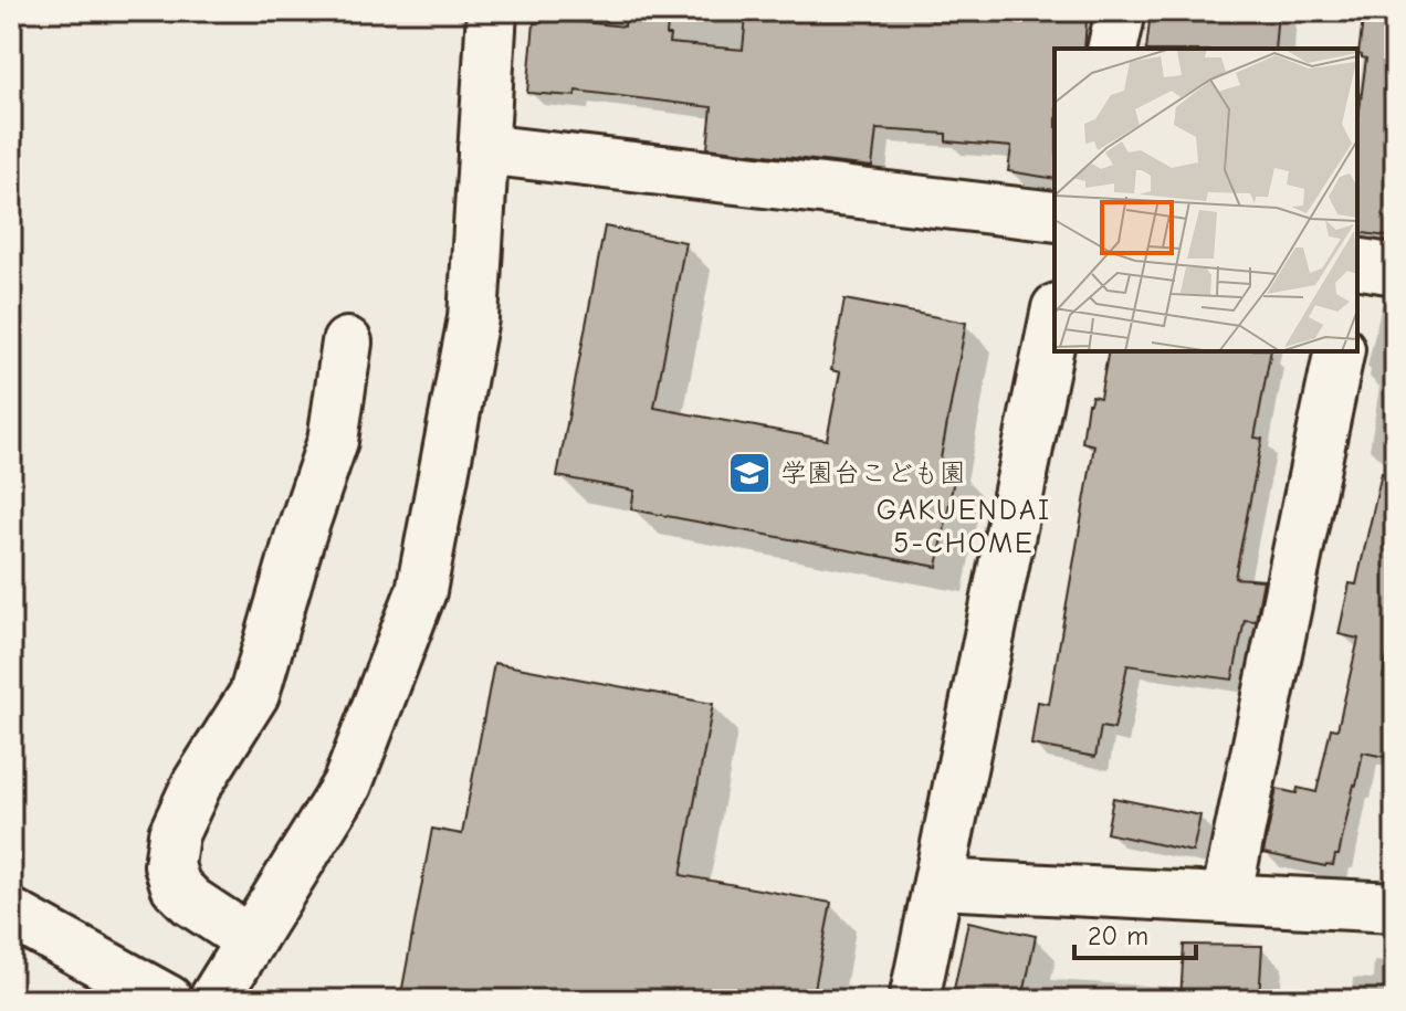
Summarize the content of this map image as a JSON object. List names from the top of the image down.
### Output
{
  "districts": ["GAKUENDAI 5-CHOME"],
  "places": {
    "school or university": ["学園台こども園"]
  },
  "scale_bar": "20 m"
}
